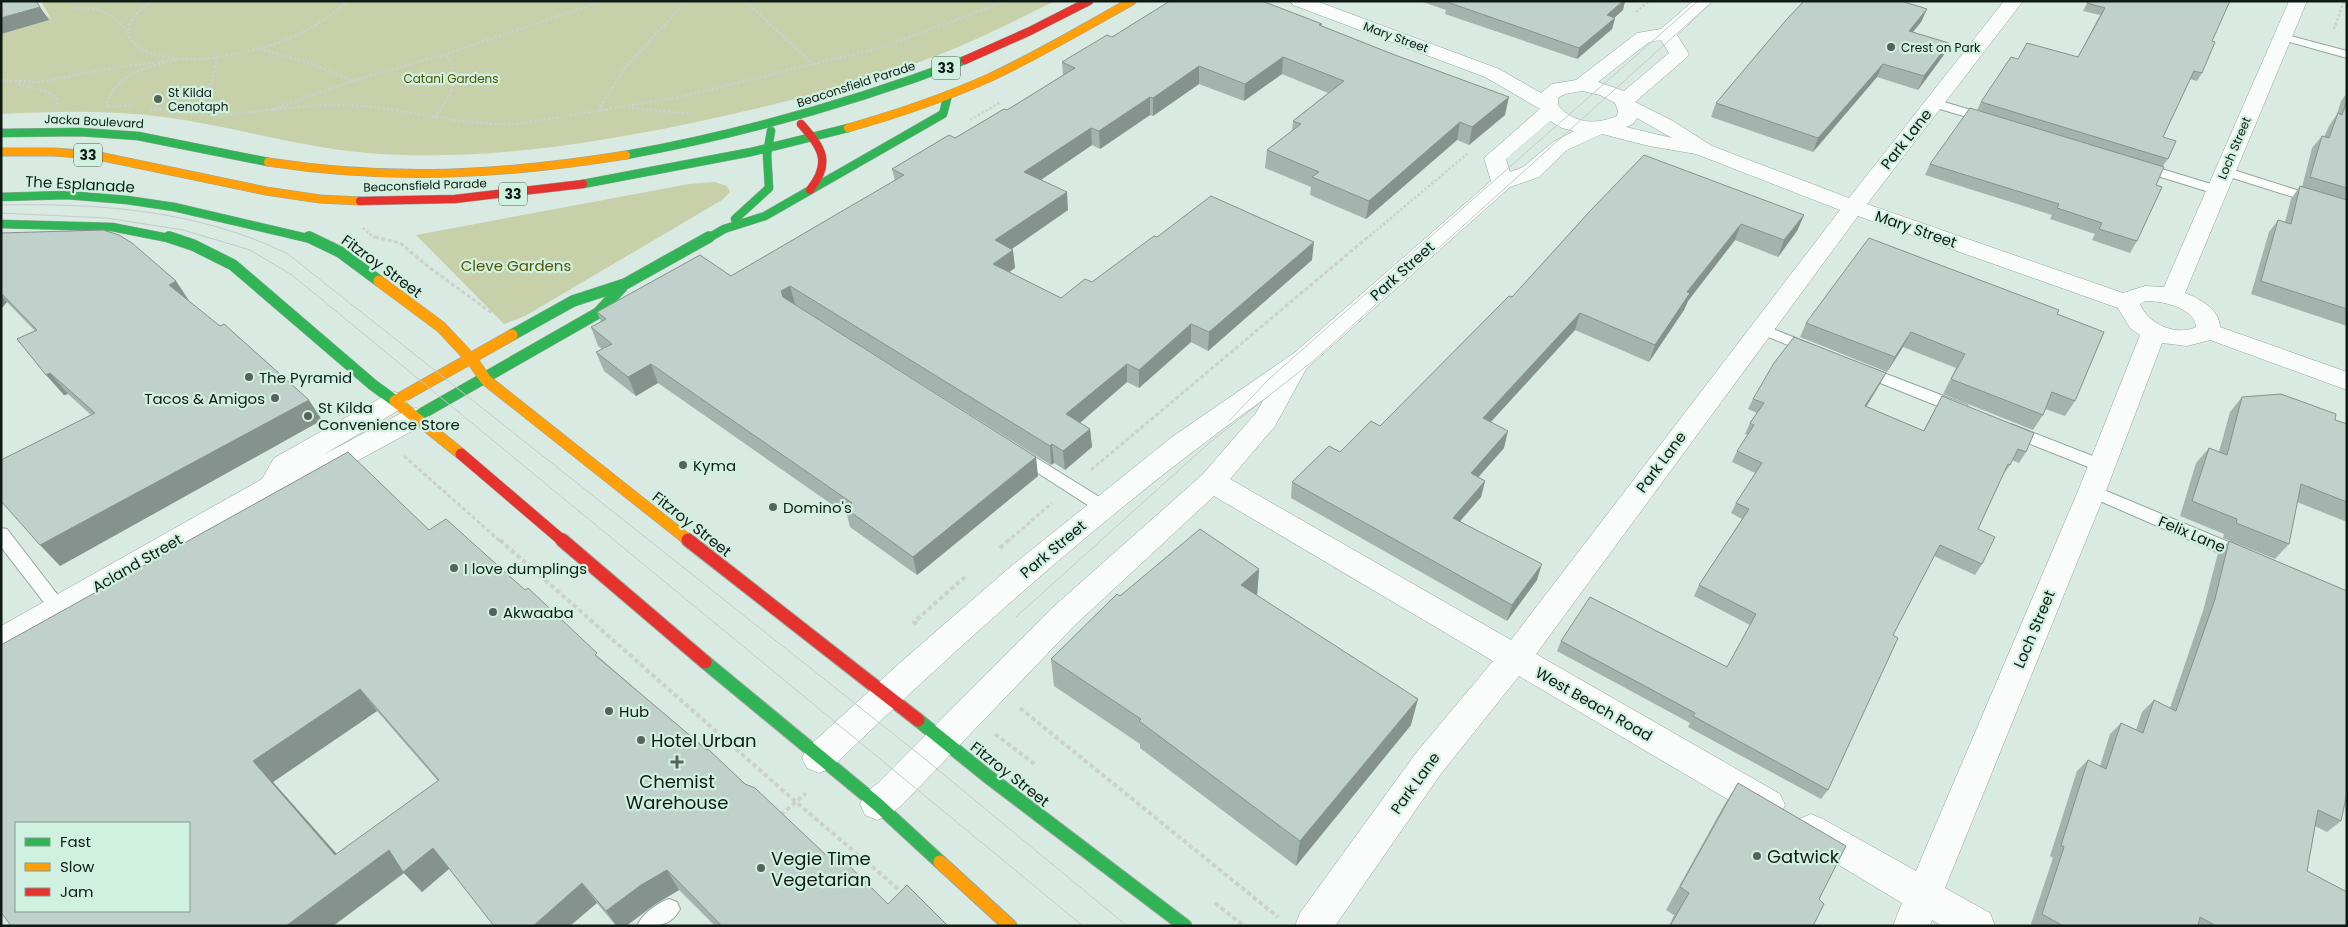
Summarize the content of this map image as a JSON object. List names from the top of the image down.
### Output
{
  "streets": {
    "main road": [
      "33",
      "Beaconsfield Parade",
      "Jacka Boulevard",
      "The Esplanade",
      "Fitzroy Street"
    ],
    "street": [
      "Mary Street",
      "Park Lane",
      "Loch Street",
      "Park Street",
      "Acland Street",
      "West Beach Road"
    ],
    "lane": ["Felix Lane"]
  },
  "crossings": [
    ["Mary Street", "Park Lane"],
    ["Mary Street", "Park Street"],
    ["Beaconsfield Parade", "Jacka Boulevard"],
    ["Beaconsfield Parade", "Fitzroy Street"],
    ["Beaconsfield Parade", "Acland Street"],
    ["Park Lane", "West Beach Road"],
    ["Loch Street", "Felix Lane"],
    ["Loch Street", "West Beach Road"],
    ["The Esplanade", "Fitzroy Street"],
    ["Fitzroy Street", "Park Street"],
    ["Park Street", "West Beach Road"]
  ],
  "parks": ["Catani Gardens", "Cleve Gardens"],
  "places": {
    "other": [
      "Crest on Park",
      "St Kilda Cenotaph",
      "The Pyramid",
      "Tacos & Amigos",
      "St Kilda Convenience Store",
      "Kyma",
      "Domino's",
      "I love dumplings",
      "Akwaaba",
      "Hub",
      "Hotel Urban",
      "Gatwick",
      "Vegie Time Vegetarian"
    ],
    "health": ["Chemist Warehouse"]
  },
  "legend": ["Fast", "Slow", "Jam"]
}
